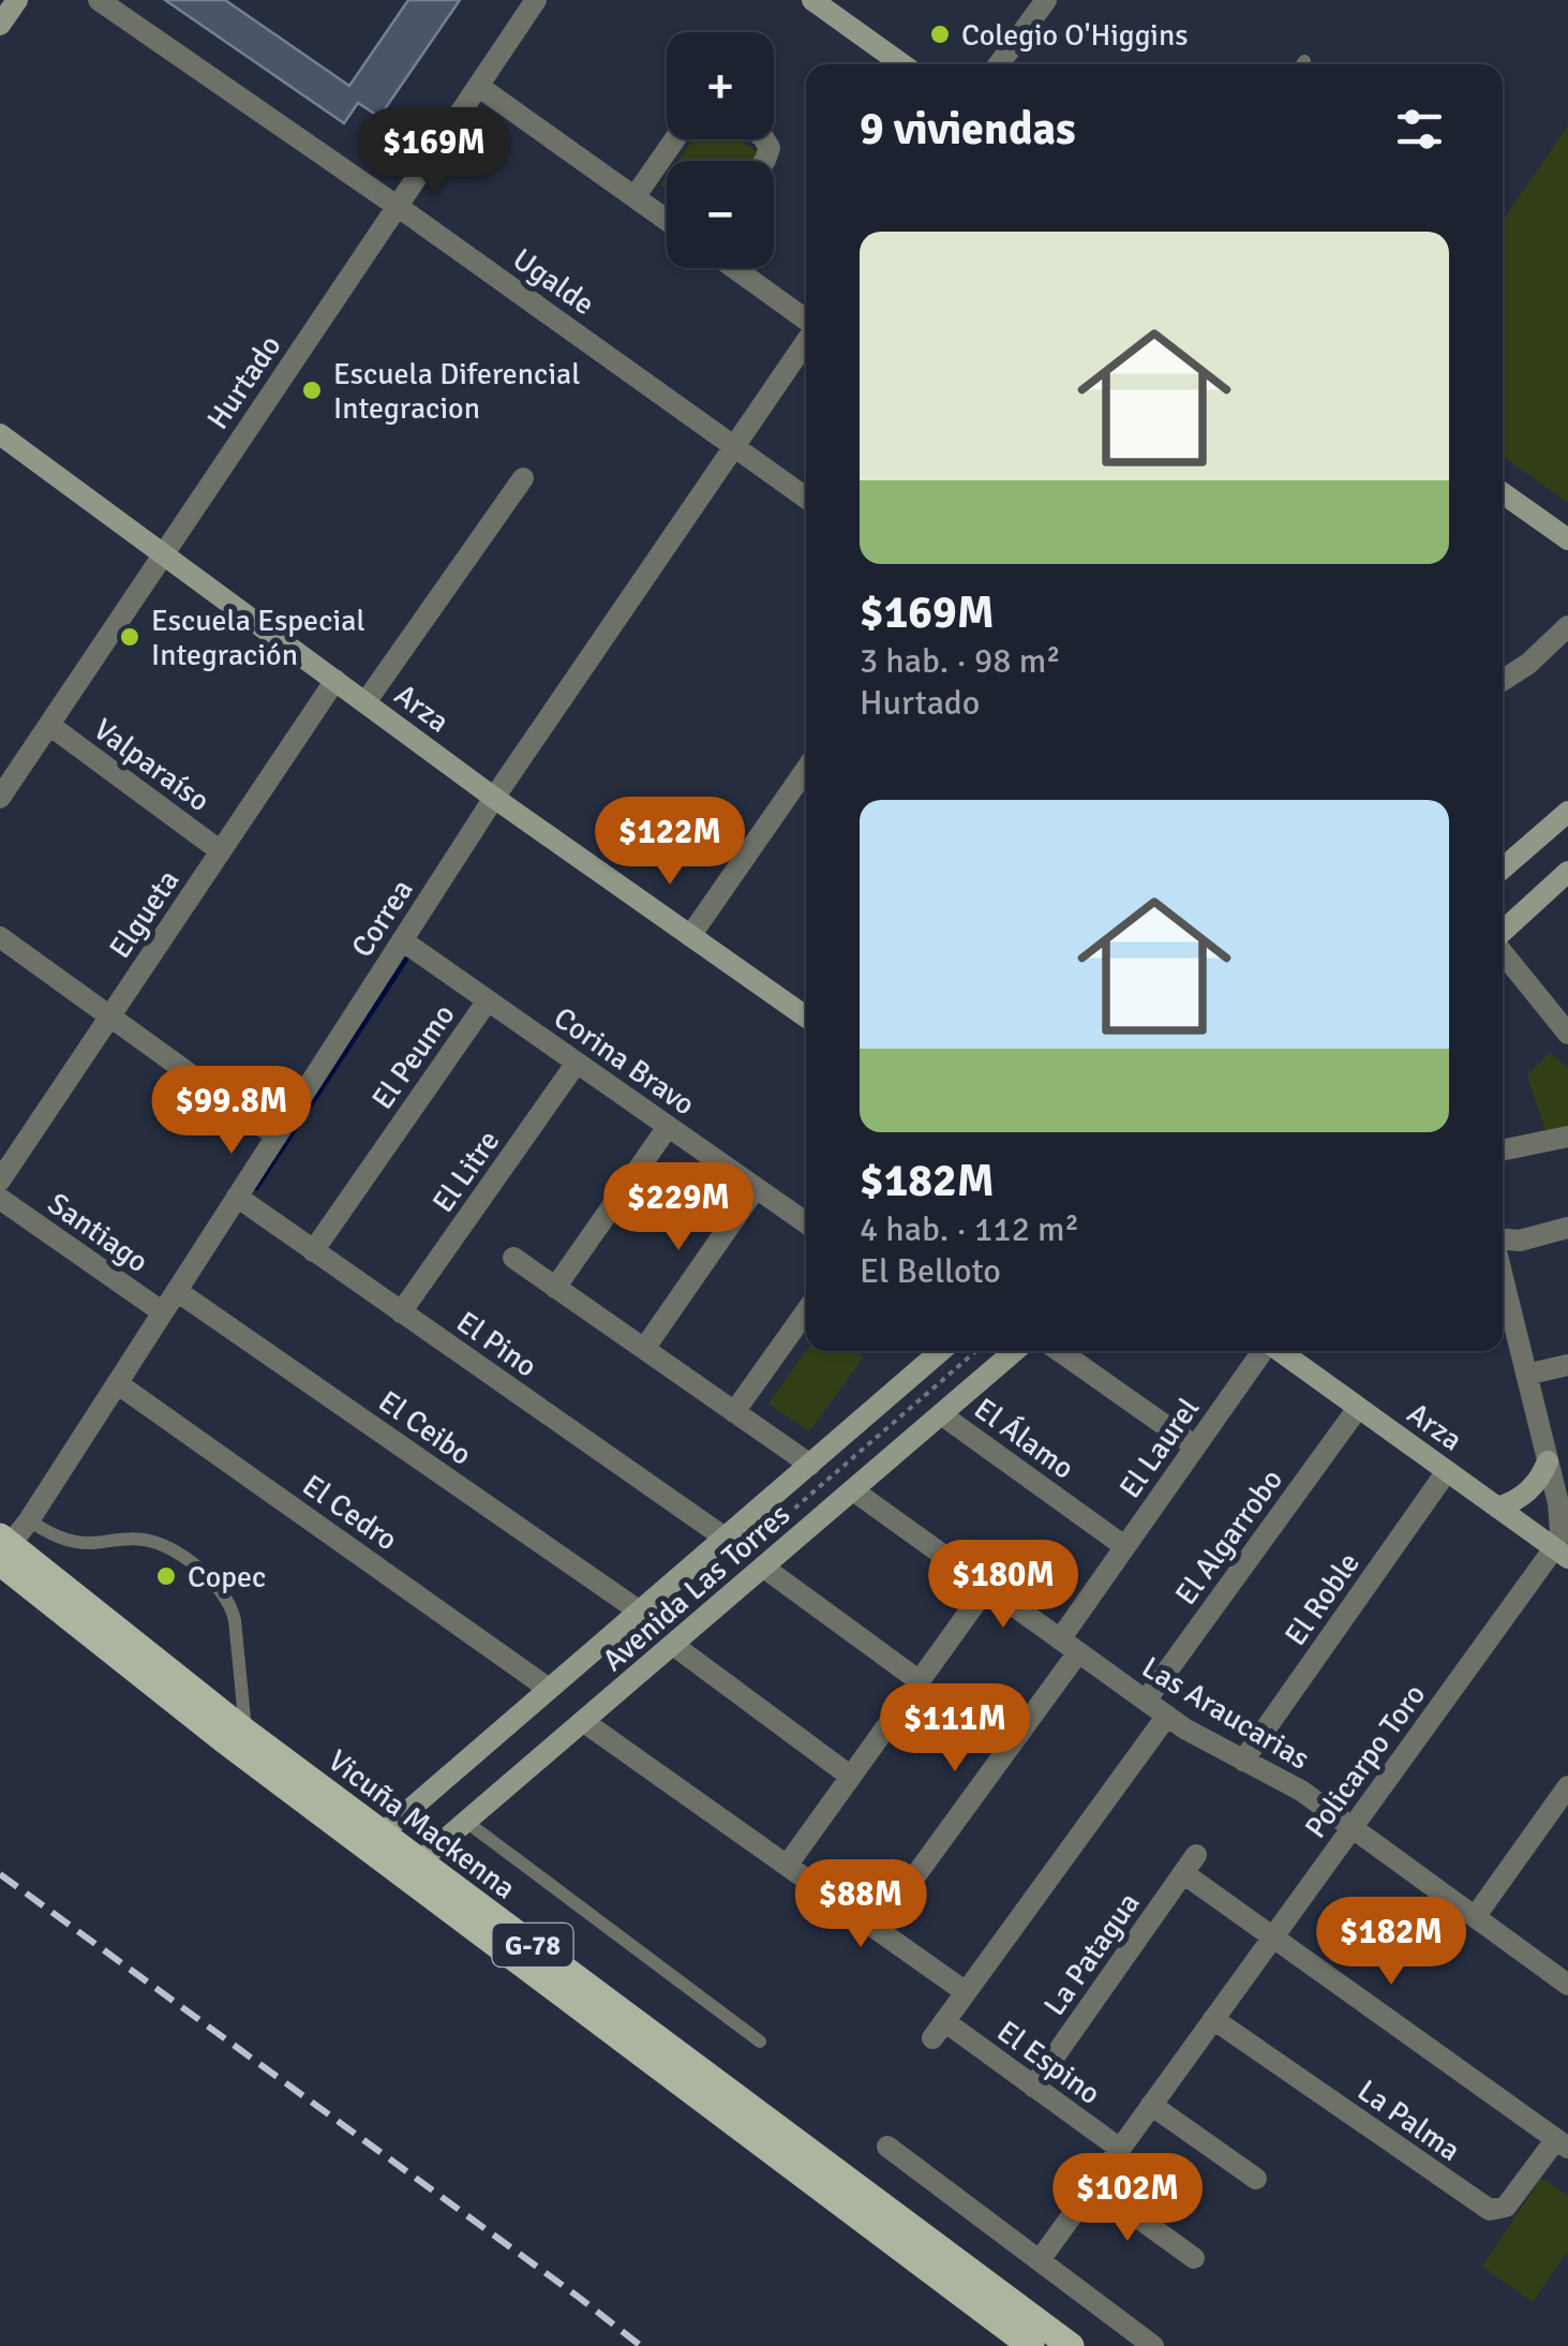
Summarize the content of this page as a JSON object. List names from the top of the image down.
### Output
{
  "streets": {
    "main road": [
      "Arza",
      "Avenida Las Torres",
      "Vicuña Mackenna",
      "G-78"
    ],
    "street": [
      "Ugalde",
      "Hurtado",
      "Valparaíso",
      "Elgueta",
      "Correa",
      "El Peumo",
      "Corina Bravo",
      "El Litre",
      "Santiago",
      "El Pino",
      "El Ceibo",
      "El Álamo",
      "El Laurel",
      "El Cedro",
      "El Algarrobo",
      "El Roble",
      "Las Araucarias",
      "Policarpo Toro",
      "La Patagua",
      "El Espino",
      "La Palma"
    ]
  },
  "crossings": [
    ["Ugalde", "Hurtado"],
    ["Ugalde", "Correa"],
    ["Hurtado", "Arza"],
    ["Hurtado", "Valparaíso"],
    ["Arza", "Elgueta"],
    ["Arza", "Correa"],
    ["Arza", "El Algarrobo"],
    ["Arza", "El Roble"],
    ["Arza", "Policarpo Toro"],
    ["Valparaíso", "Elgueta"],
    ["Correa", "Corina Bravo"],
    ["Correa", "Santiago"],
    ["Correa", "El Pino"],
    ["Correa", "El Ceibo"],
    ["Correa", "El Cedro"],
    ["Correa", "Vicuña Mackenna"],
    ["El Peumo", "Corina Bravo"],
    ["El Peumo", "El Pino"],
    ["Corina Bravo", "El Litre"],
    ["El Litre", "El Pino"],
    ["El Pino", "Avenida Las Torres"],
    ["El Ceibo", "Avenida Las Torres"],
    ["El Álamo", "El Laurel"],
    ["El Álamo", "Avenida Las Torres"],
    ["El Laurel", "Las Araucarias"],
    ["El Cedro", "Avenida Las Torres"],
    ["El Algarrobo", "Las Araucarias"],
    ["Avenida Las Torres", "Las Araucarias"],
    ["Avenida Las Torres", "Vicuña Mackenna"],
    ["El Roble", "Las Araucarias"],
    ["Las Araucarias", "Policarpo Toro"],
    ["Policarpo Toro", "La Patagua"],
    ["Policarpo Toro", "El Espino"],
    ["Policarpo Toro", "La Palma"],
    ["La Patagua", "El Espino"]
  ],
  "places": [
    "Colegio O'Higgins",
    "Escuela Diferencial Integracion",
    "Escuela Especial Integración",
    "Copec"
  ],
  "page": {
    "map_buttons": ["+", "−"],
    "heading": "9 viviendas",
    "price": [
      "$169M",
      "$122M",
      "$99.8M",
      "$229M",
      "$180M",
      "$111M",
      "$88M",
      "$182M",
      "$102M"
    ],
    "list": [
      {
        "name": "$169M",
        "note": "3 hab. · 98 m² · Hurtado"
      },
      {
        "name": "$182M",
        "note": "4 hab. · 112 m² · El Belloto"
      }
    ]
  }
}
